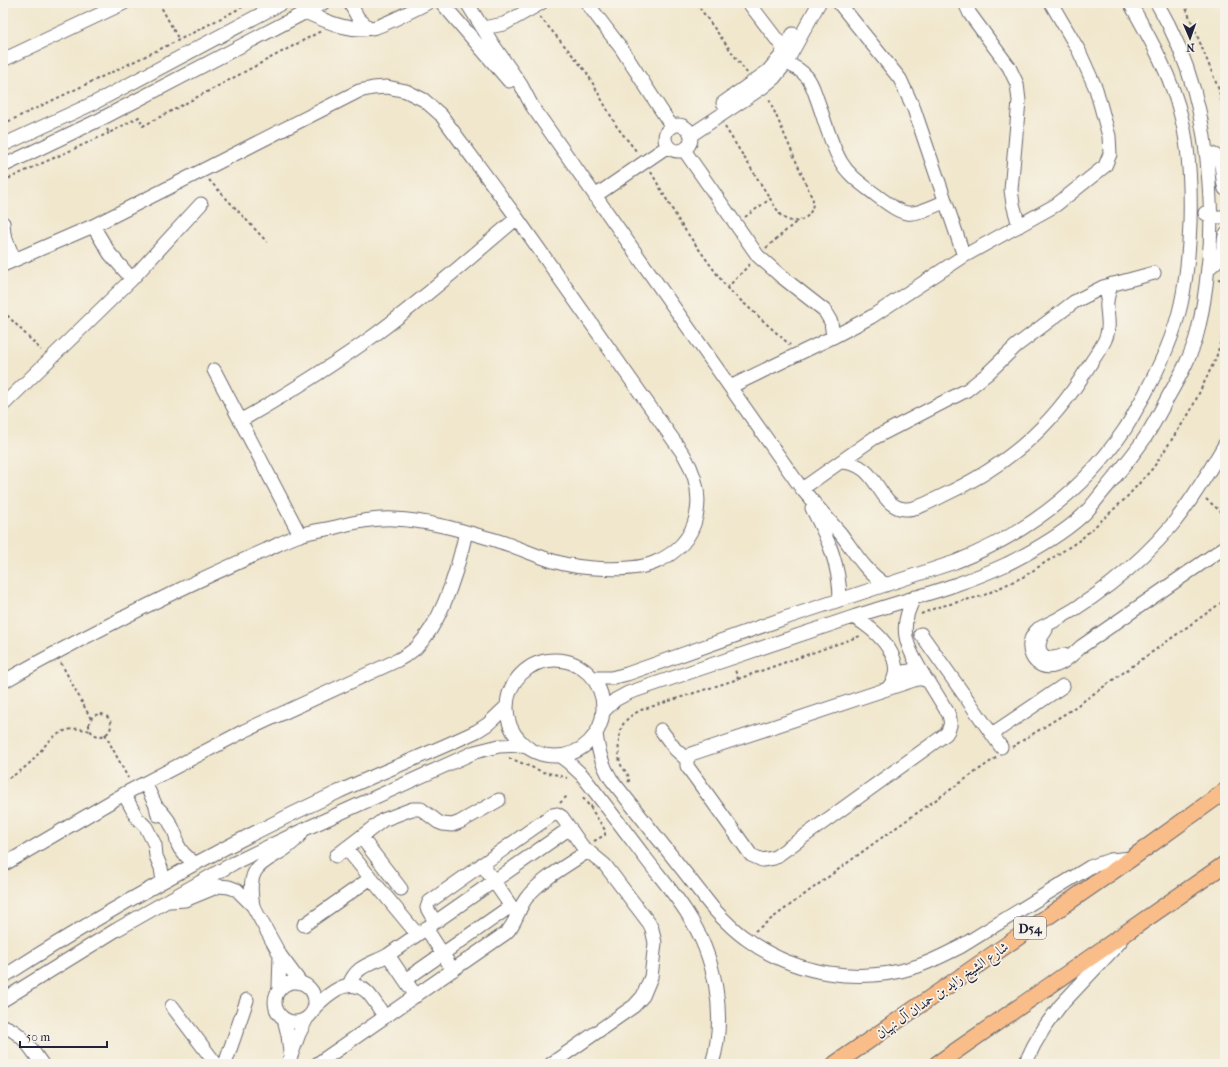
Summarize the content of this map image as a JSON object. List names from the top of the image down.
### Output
{
  "streets": {
    "main road": ["D54", "شارع الشيخ زايد بن حمدان آل نهيان"]
  },
  "scale_bar": "50 m",
  "north": "bottom"
}
